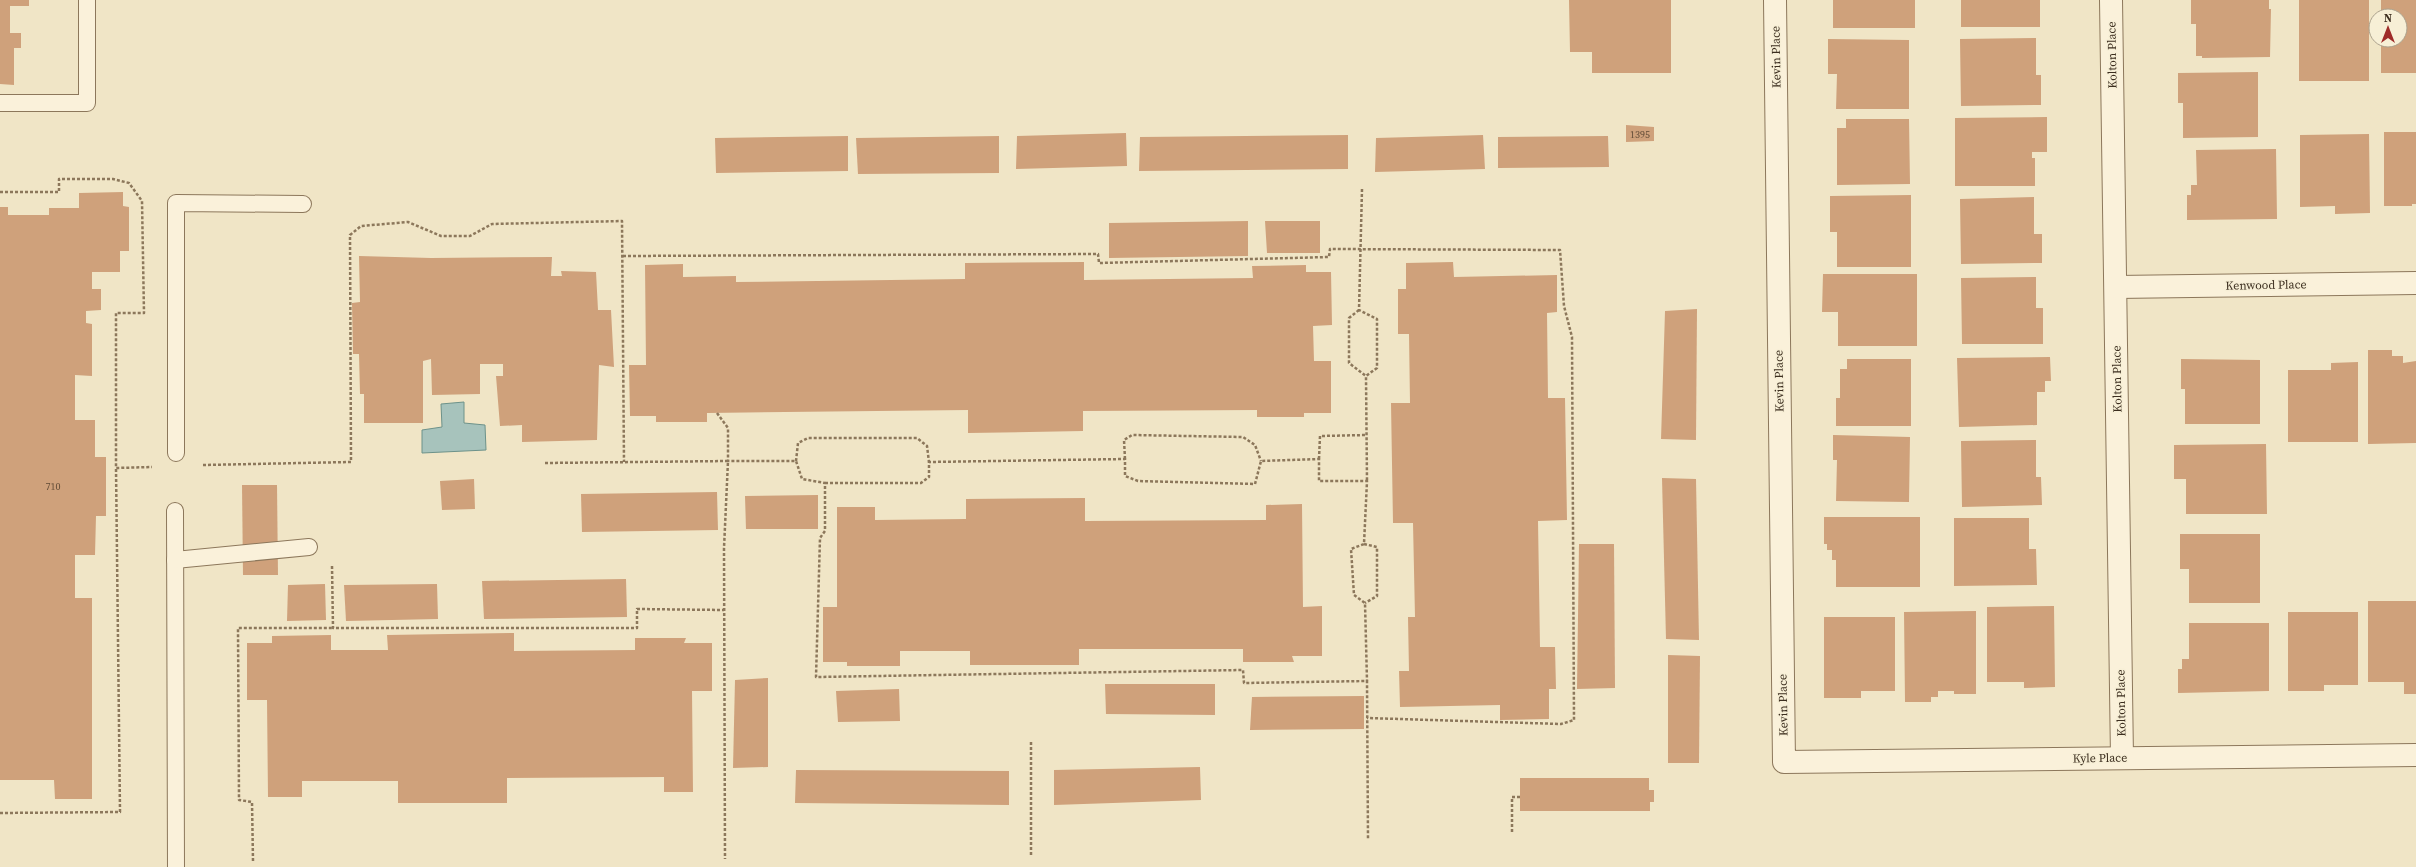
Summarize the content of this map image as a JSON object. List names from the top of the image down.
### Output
{
  "streets": {
    "street": [
      "Kolton Place",
      "Kevin Place",
      "Kenwood Place",
      "Kyle Place"
    ]
  },
  "crossings": [
    ["Kolton Place", "Kenwood Place"],
    ["Kolton Place", "Kyle Place"],
    ["Kevin Place", "Kyle Place"]
  ],
  "house_numbers": ["1395", "710"],
  "north": "top"
}
